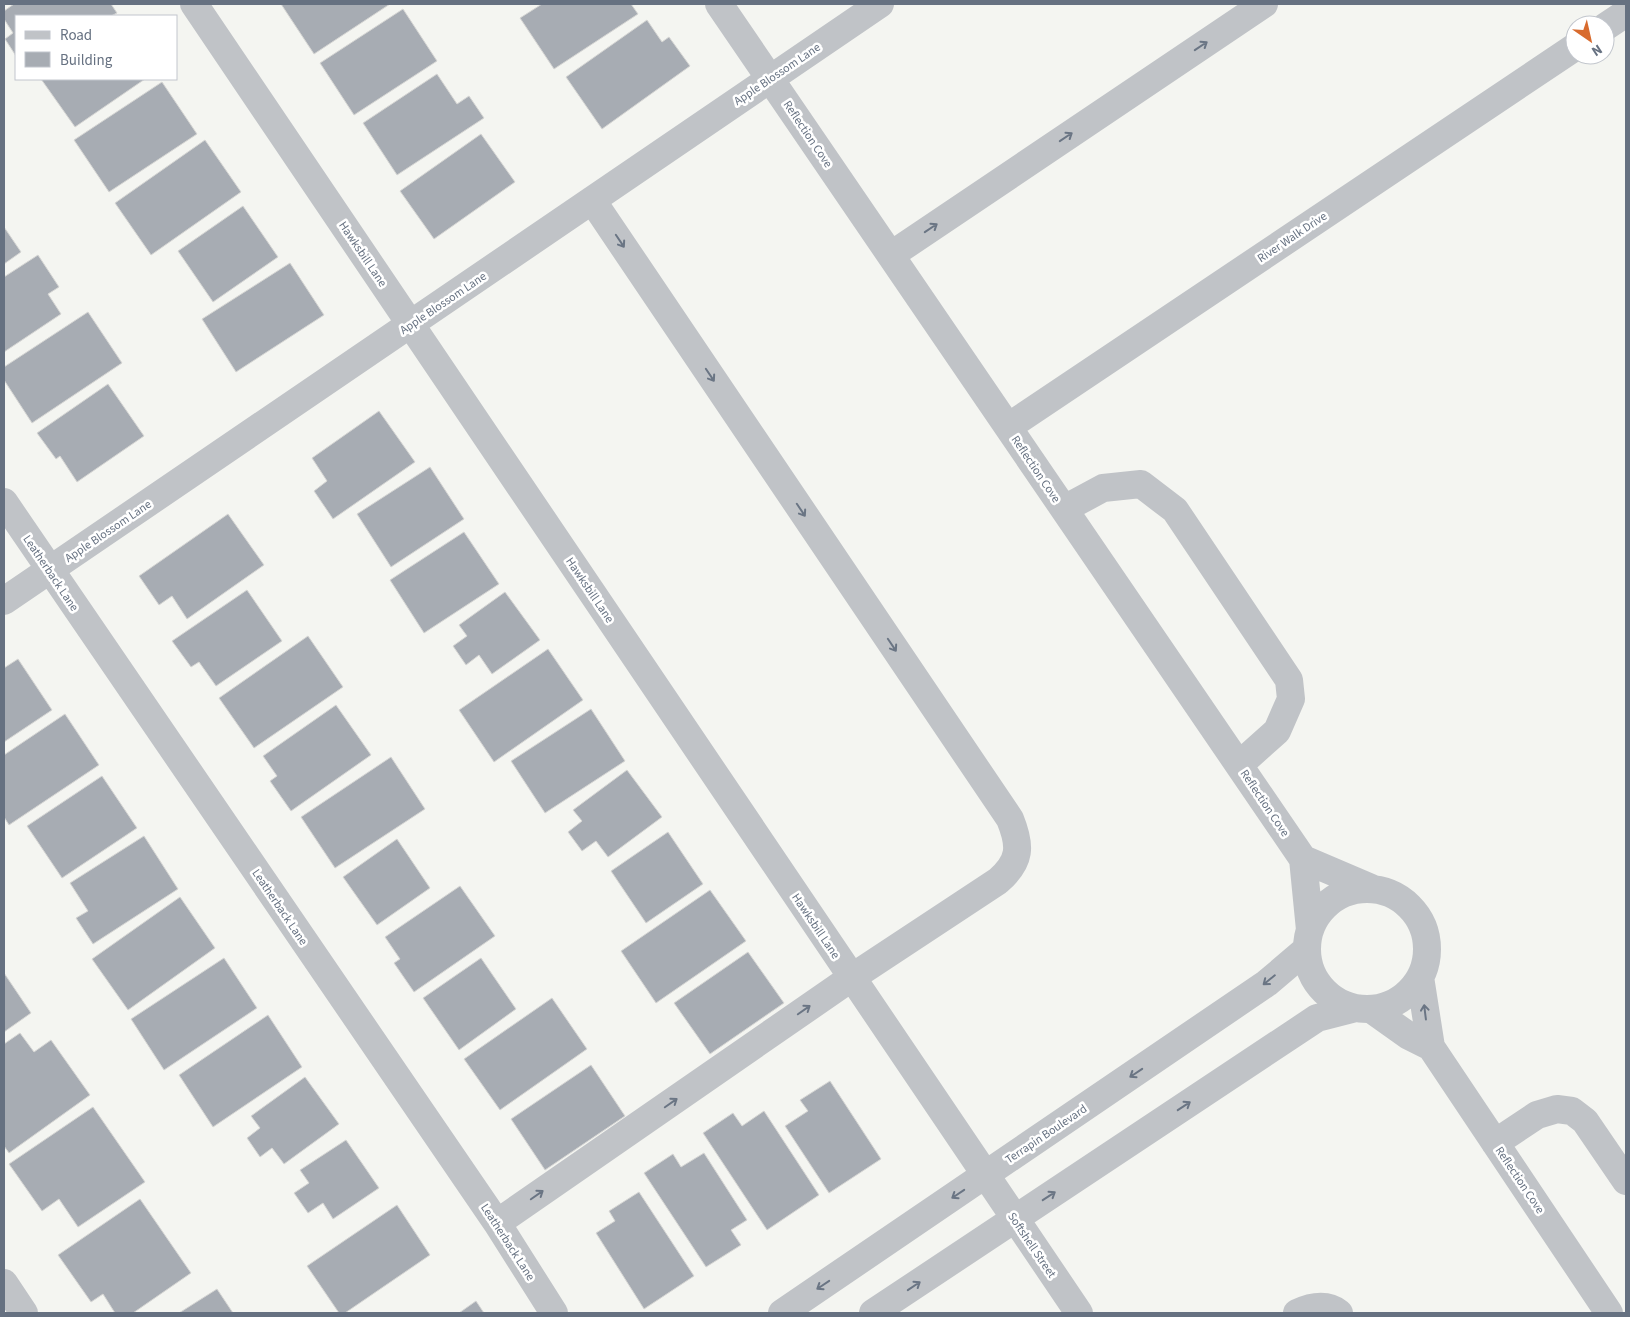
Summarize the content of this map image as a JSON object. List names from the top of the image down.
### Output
{
  "streets": {
    "street": [
      "Apple Blossom Lane",
      "Reflection Cove",
      "River Walk Drive",
      "Hawksbill Lane",
      "Leatherback Lane",
      "Terrapin Boulevard",
      "Softshell Street"
    ]
  },
  "crossings": [
    ["Apple Blossom Lane", "Reflection Cove"],
    ["Apple Blossom Lane", "Hawksbill Lane"],
    ["Apple Blossom Lane", "Leatherback Lane"],
    ["Reflection Cove", "River Walk Drive"],
    ["Reflection Cove", "Terrapin Boulevard"],
    ["Hawksbill Lane", "Terrapin Boulevard"],
    ["Hawksbill Lane", "Softshell Street"],
    ["Terrapin Boulevard", "Softshell Street"]
  ],
  "legend": ["Road", "Building"],
  "north": "bottom right"
}
